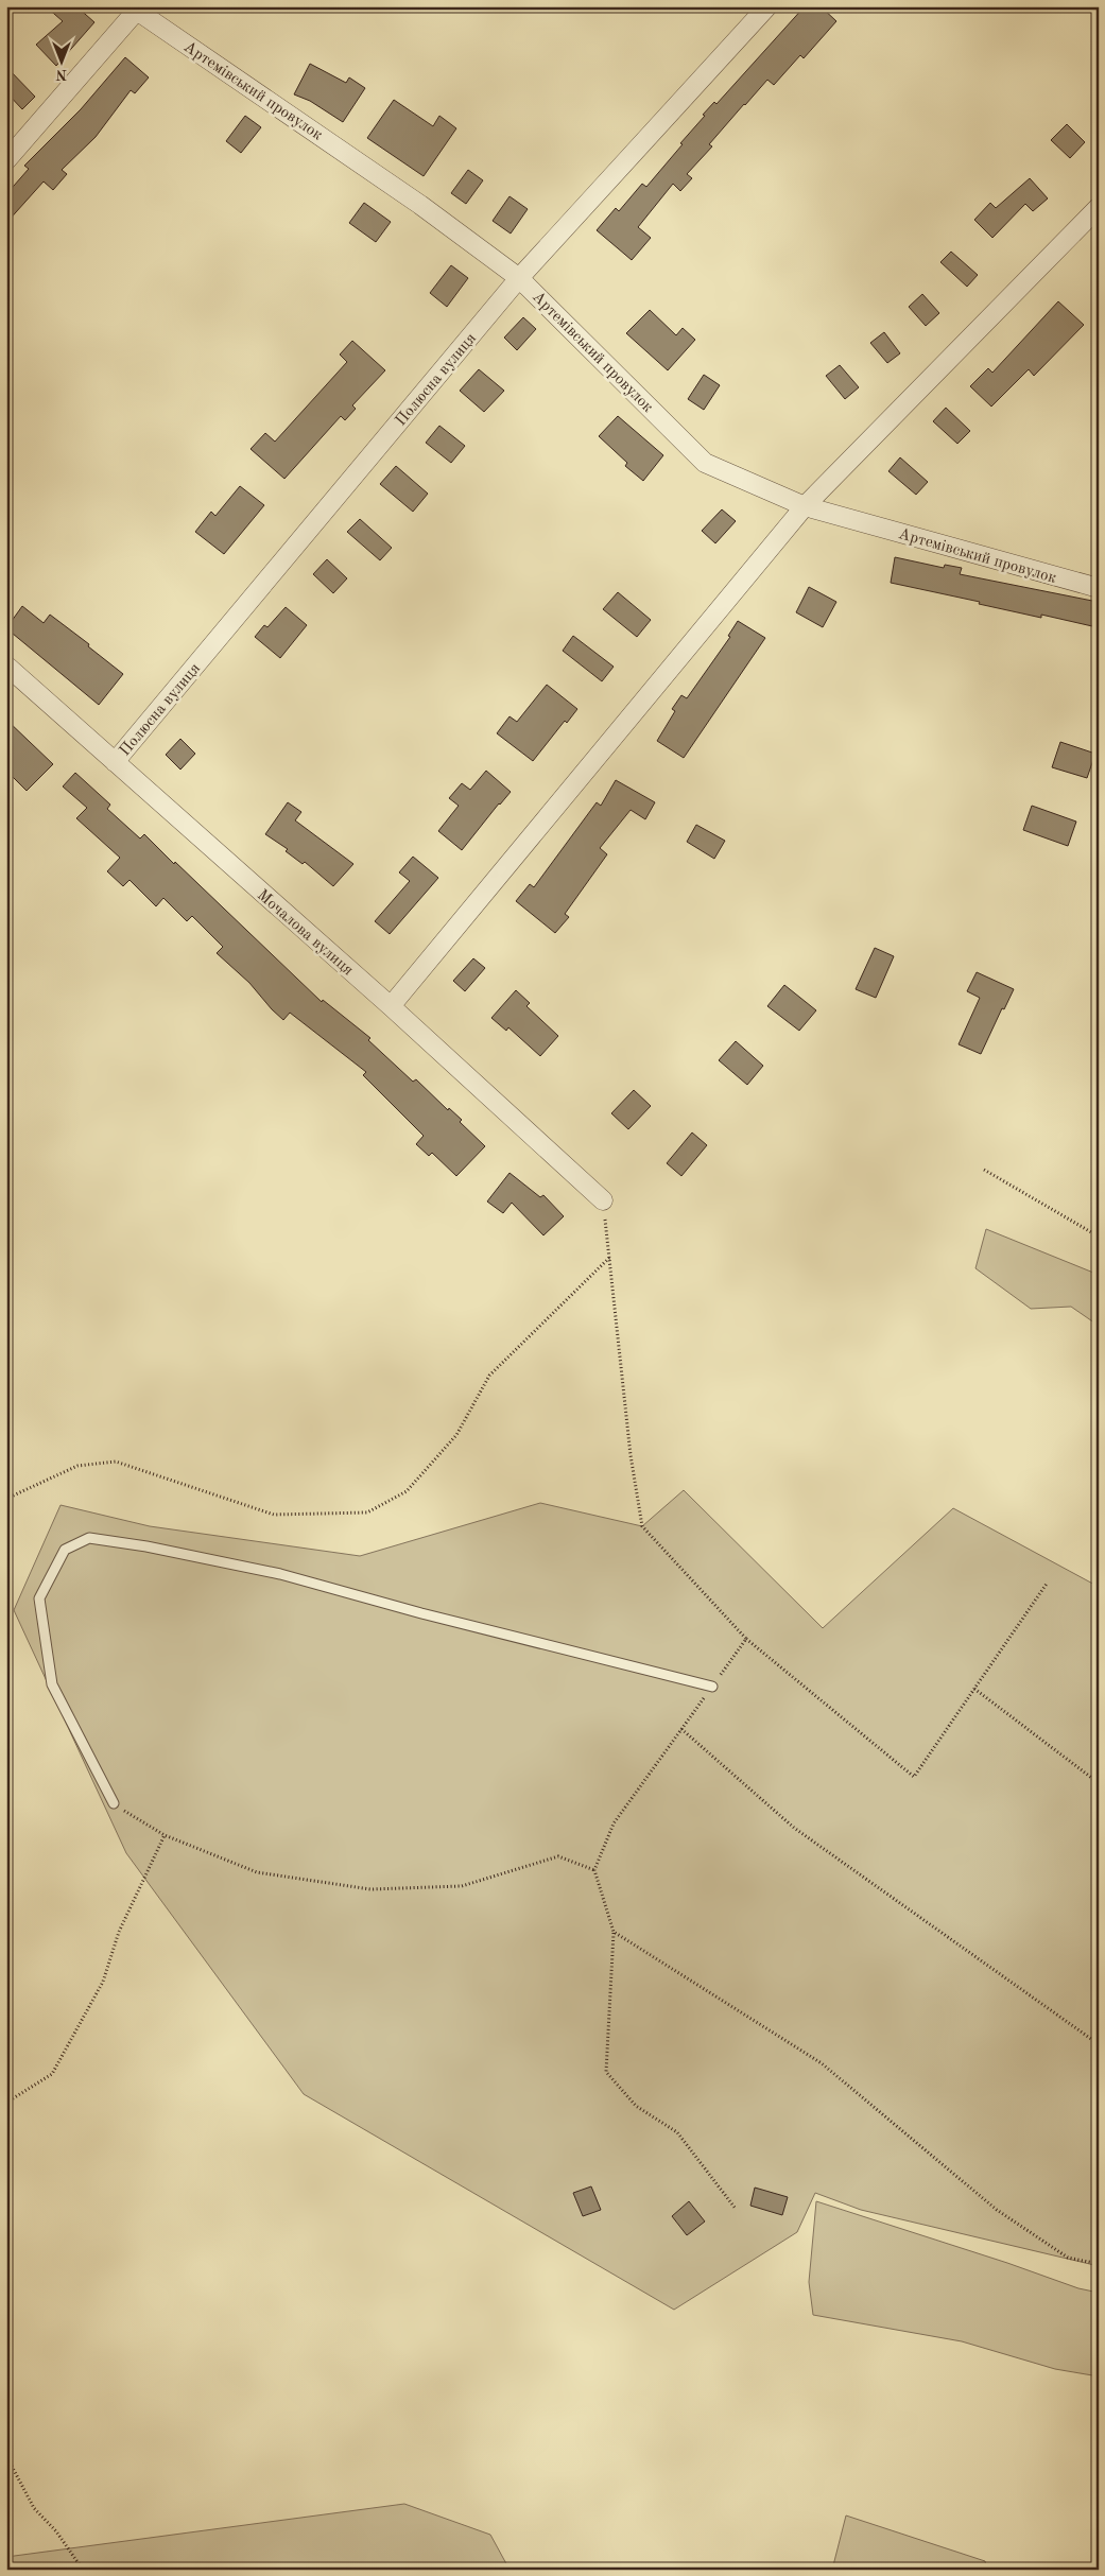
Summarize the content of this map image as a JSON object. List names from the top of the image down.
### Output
{
  "streets": {
    "street": ["Артемівський провулок", "Полюсна вулиця", "Мочалова вулиця"]
  },
  "crossings": [
    ["Артемівський провулок", "Полюсна вулиця"],
    ["Полюсна вулиця", "Мочалова вулиця"]
  ],
  "north": "bottom"
}
